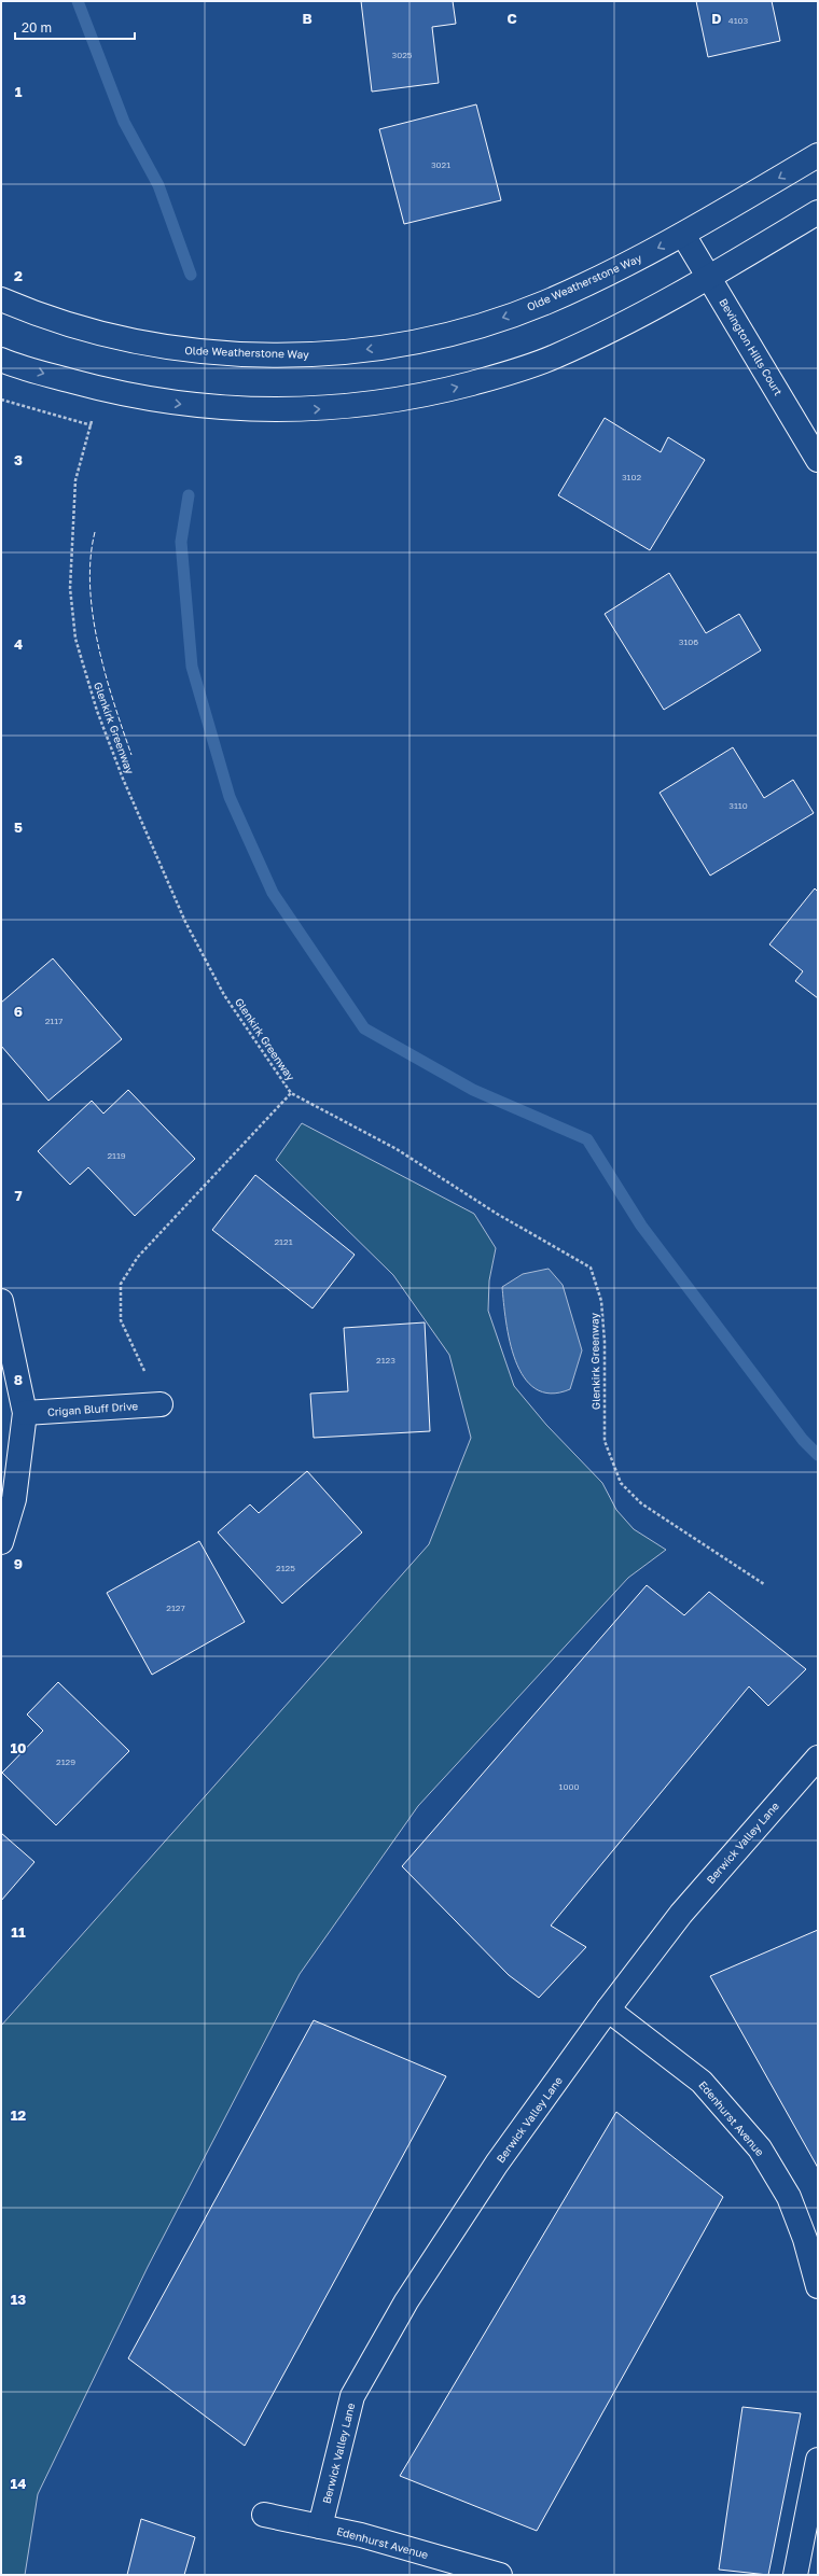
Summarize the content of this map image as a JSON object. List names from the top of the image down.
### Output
{
  "streets": {
    "street": [
      "Olde Weatherstone Way",
      "Bevington Hills Court",
      "Crigan Bluff Drive",
      "Berwick Valley Lane",
      "Edenhurst Avenue"
    ],
    "path": ["Glenkirk Greenway"]
  },
  "crossings": [
    ["Olde Weatherstone Way", "Bevington Hills Court"],
    ["Glenkirk Greenway", "Crigan Bluff Drive"],
    ["Berwick Valley Lane", "Edenhurst Avenue"]
  ],
  "house_numbers": [
    "4103",
    "3025",
    "3021",
    "3102",
    "3106",
    "3110",
    "2117",
    "2119",
    "2121",
    "2123",
    "2125",
    "2127",
    "2129",
    "1000"
  ],
  "scale_bar": "20 m",
  "grid": {
    "columns": ["B", "C", "D"],
    "rows": [
      "1",
      "2",
      "3",
      "4",
      "5",
      "6",
      "7",
      "8",
      "9",
      "10",
      "11",
      "12",
      "13",
      "14"
    ]
  }
}
